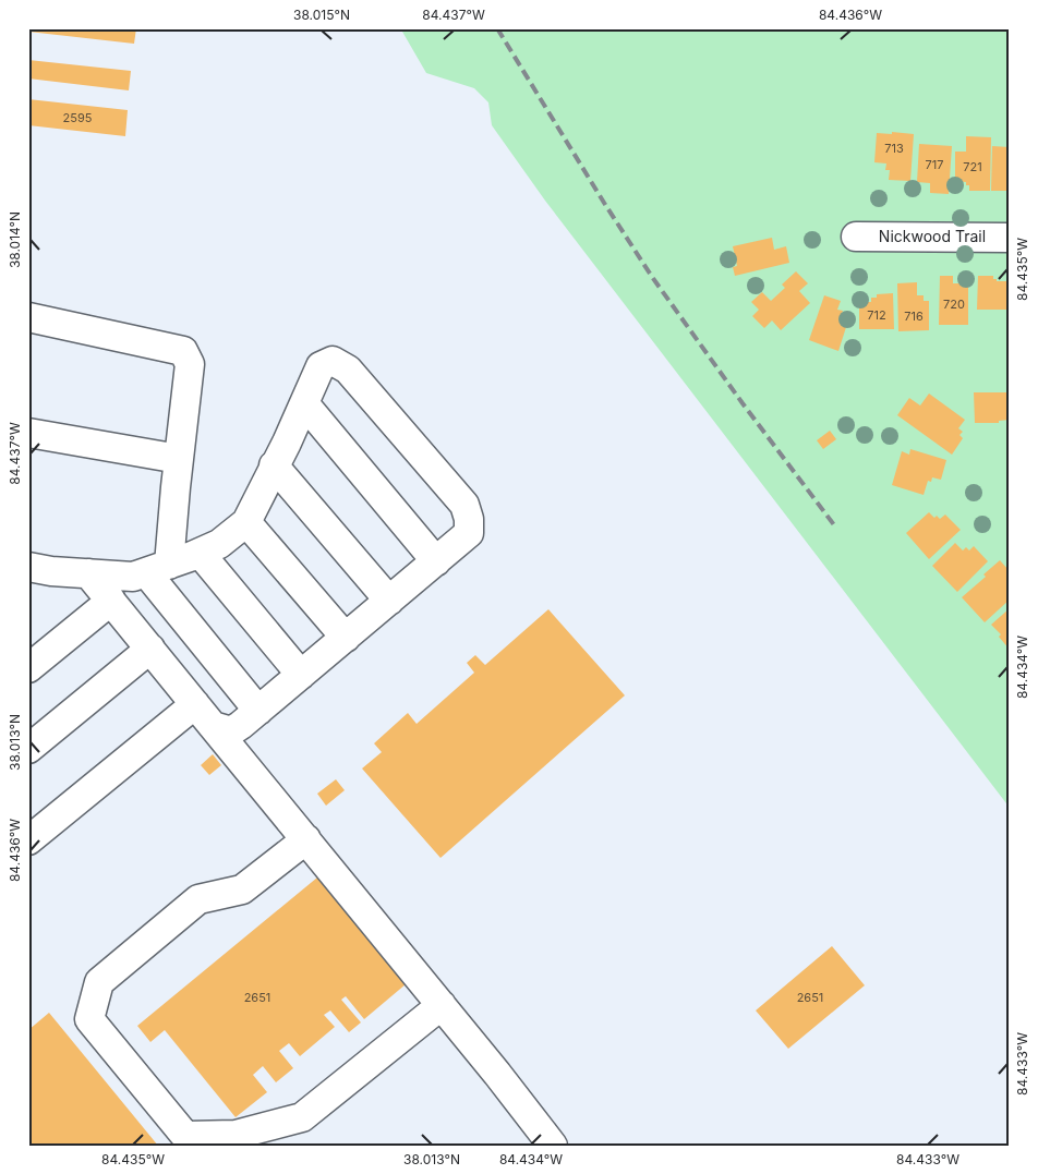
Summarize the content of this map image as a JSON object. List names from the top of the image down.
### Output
{
  "streets": {
    "street": ["Nickwood Trail"]
  },
  "house_numbers": [
    "2595",
    "713",
    "717",
    "721",
    "720",
    "712",
    "716",
    "2651",
    "2651"
  ],
  "coordinates": [
    "38.015°N",
    "84.437°W",
    "84.436°W",
    "38.014°N",
    "84.435°W",
    "84.434°W",
    "38.013°N",
    "84.433°W"
  ]
}
